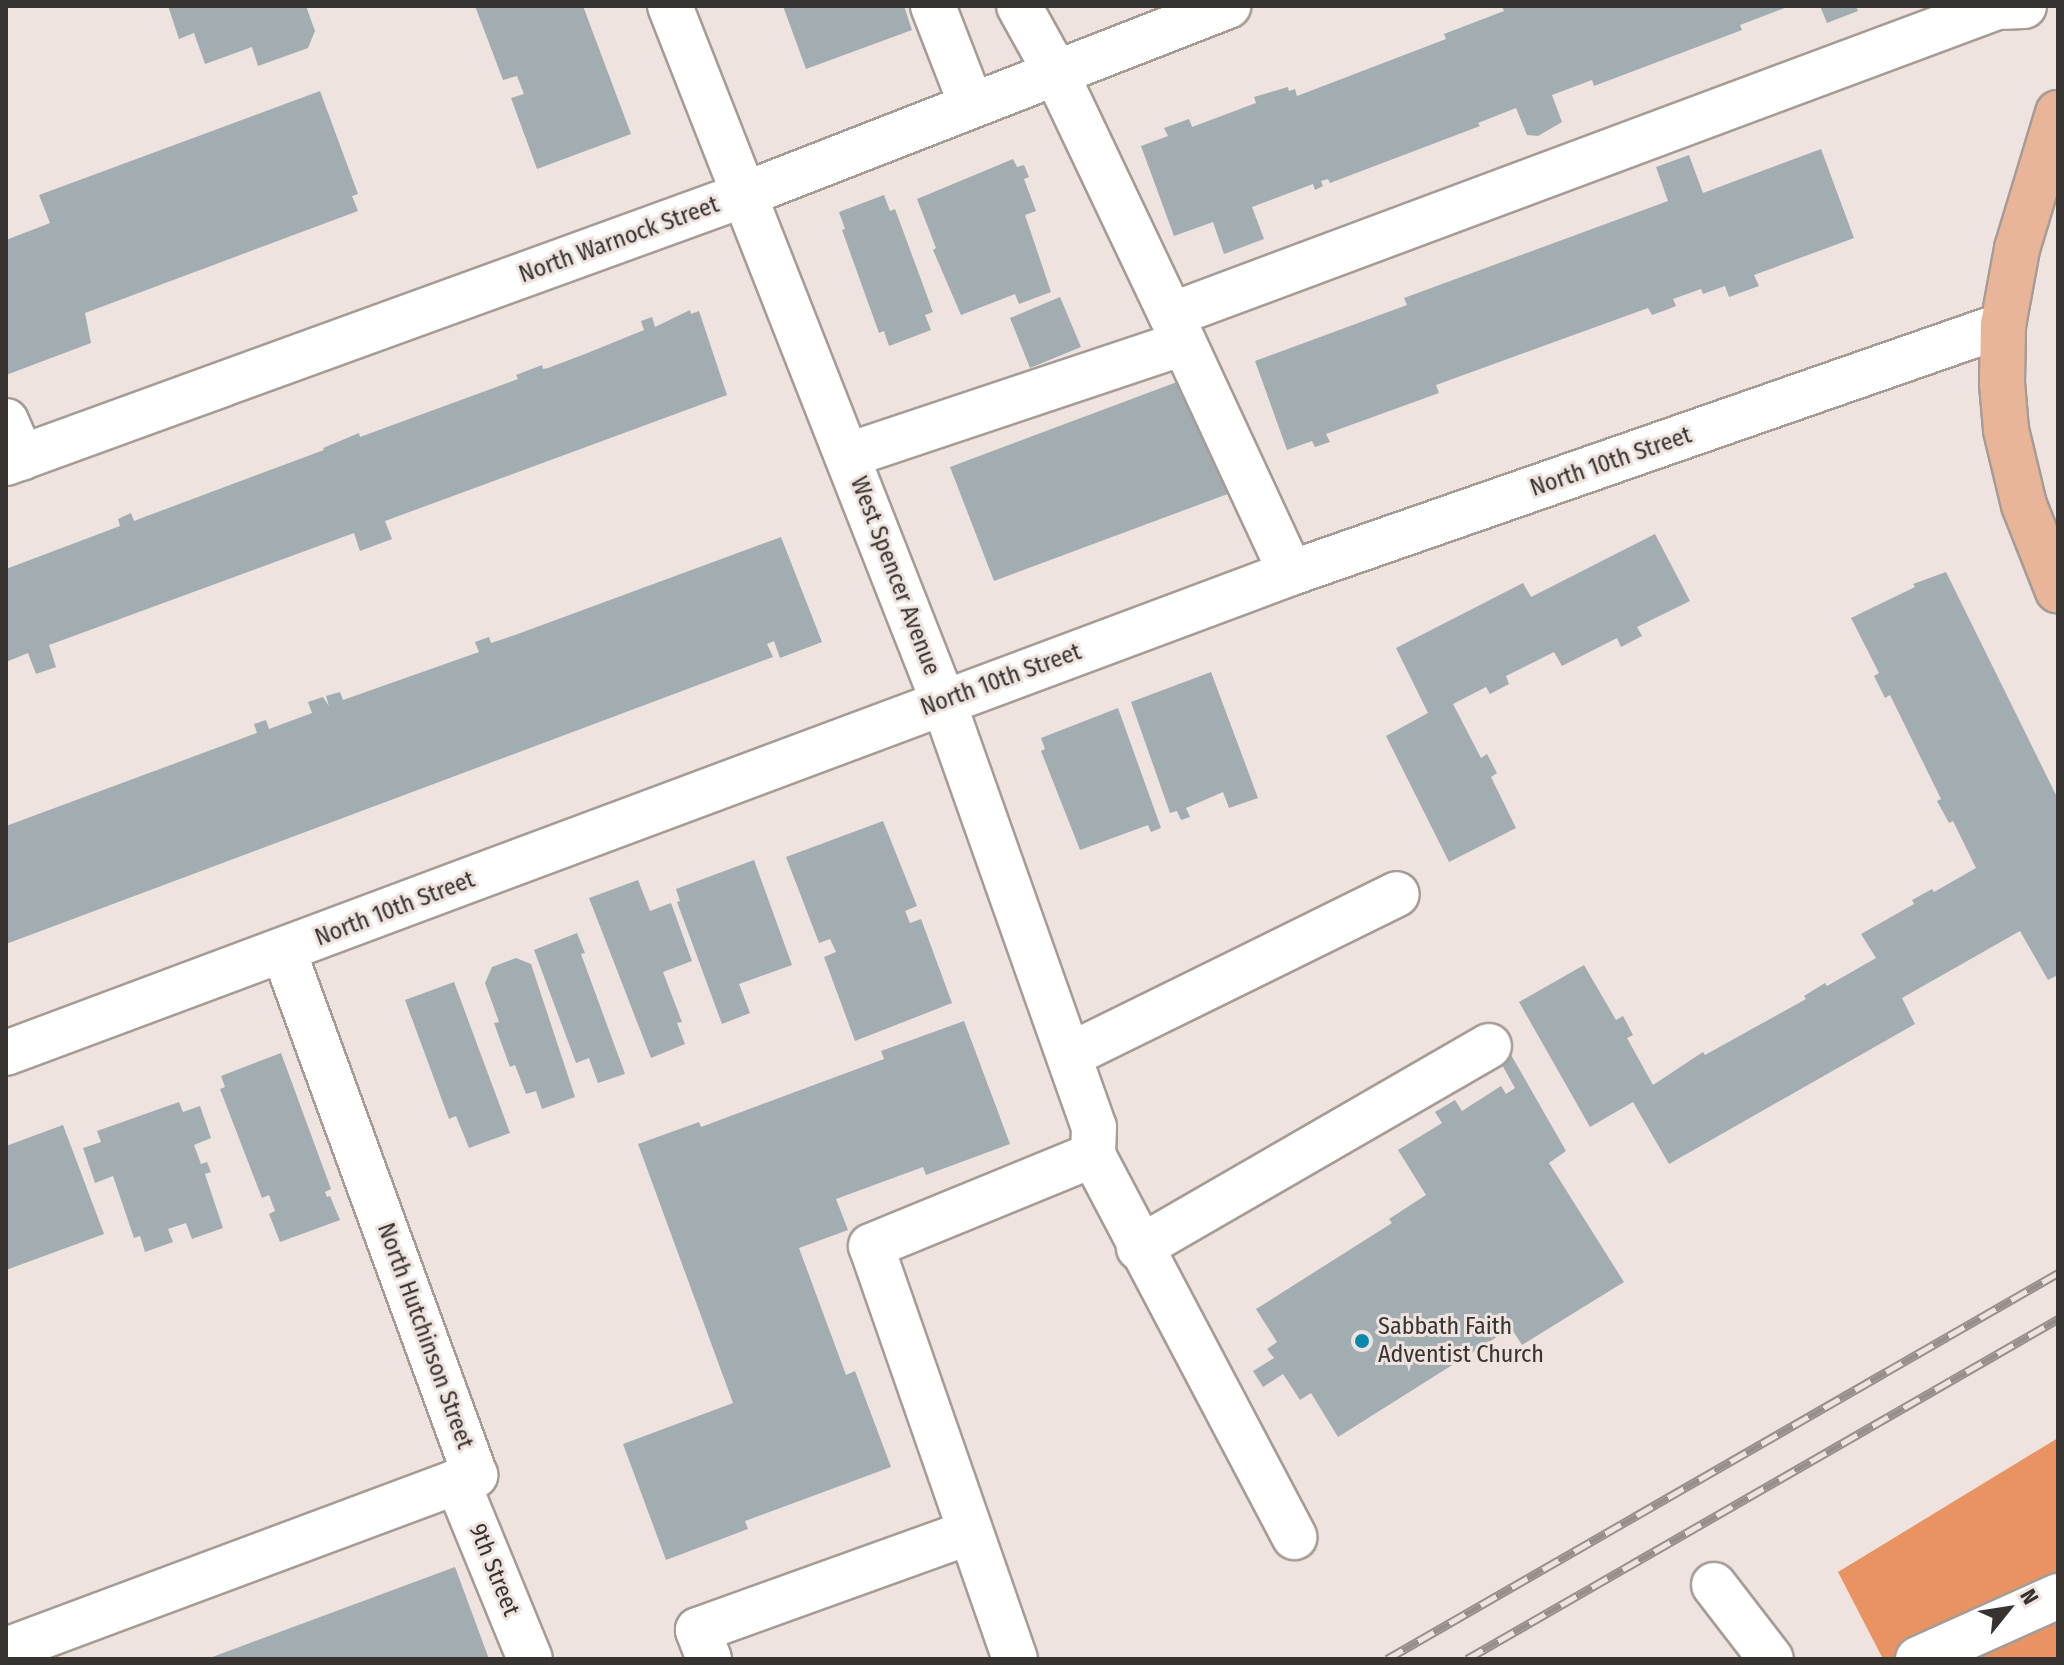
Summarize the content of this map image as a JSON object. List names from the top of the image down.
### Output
{
  "streets": {
    "street": [
      "North Warnock Street",
      "North 10th Street",
      "West Spencer Avenue",
      "North Hutchinson Street",
      "9th Street"
    ]
  },
  "crossings": [
    ["North Warnock Street", "West Spencer Avenue"],
    ["North 10th Street", "West Spencer Avenue"],
    ["North 10th Street", "North Hutchinson Street"],
    ["North Hutchinson Street", "9th Street"]
  ],
  "places": ["Sabbath Faith Adventist Church"],
  "north": "top right"
}
